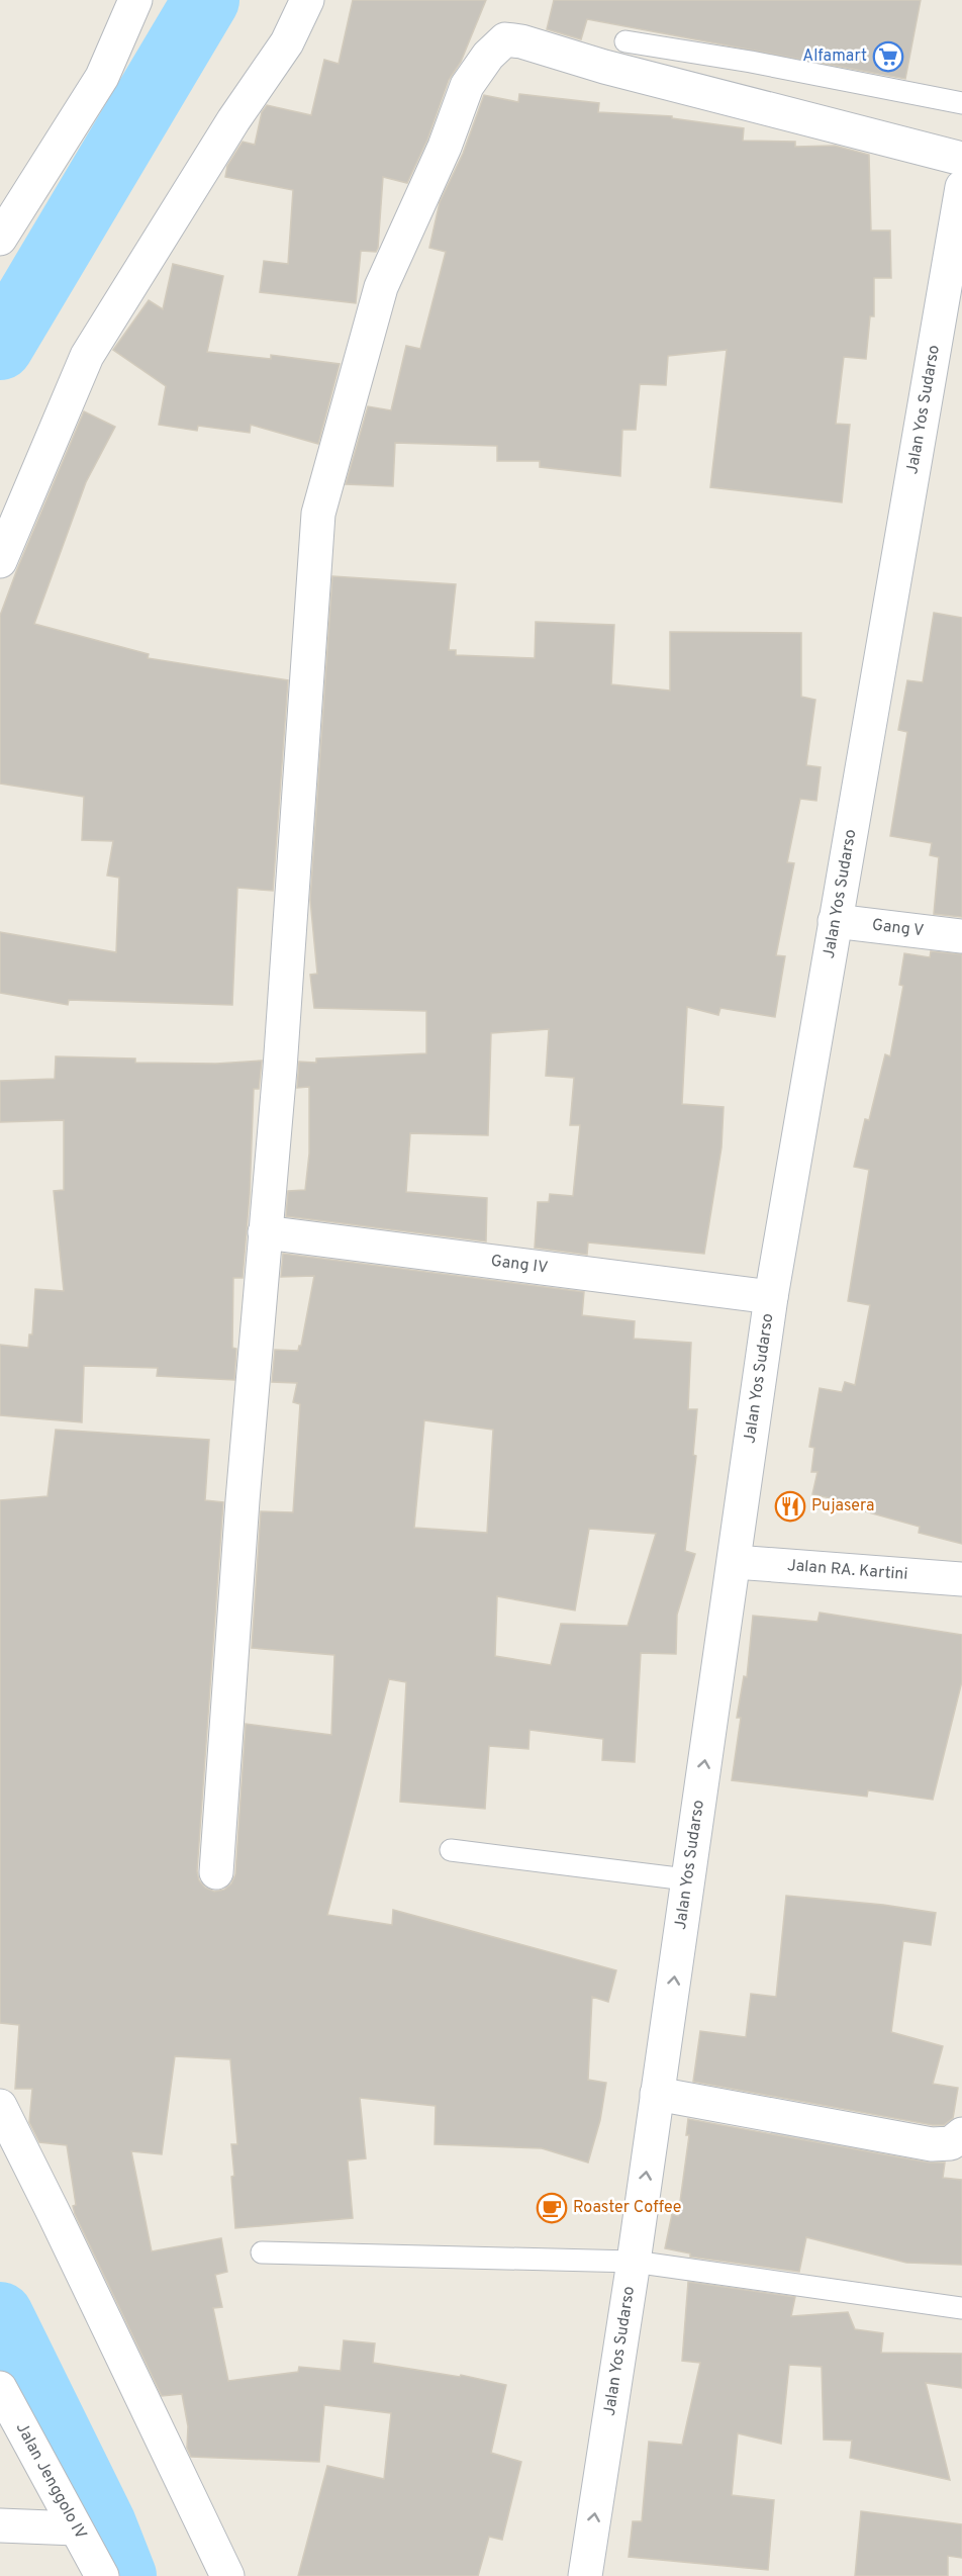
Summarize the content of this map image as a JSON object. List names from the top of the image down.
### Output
{
  "streets": {
    "street": [
      "Jalan Yos Sudarso",
      "Gang V",
      "Gang IV",
      "Jalan RA. Kartini",
      "Jalan Jenggolo IV"
    ]
  },
  "crossings": [
    ["Jalan Yos Sudarso", "Gang V"],
    ["Jalan Yos Sudarso", "Gang IV"],
    ["Jalan Yos Sudarso", "Jalan RA. Kartini"]
  ],
  "one_way": ["Jalan Yos Sudarso"],
  "places": {
    "supermarket": ["Alfamart"],
    "restaurant": ["Pujasera"],
    "cafe": ["Roaster Coffee"]
  }
}
